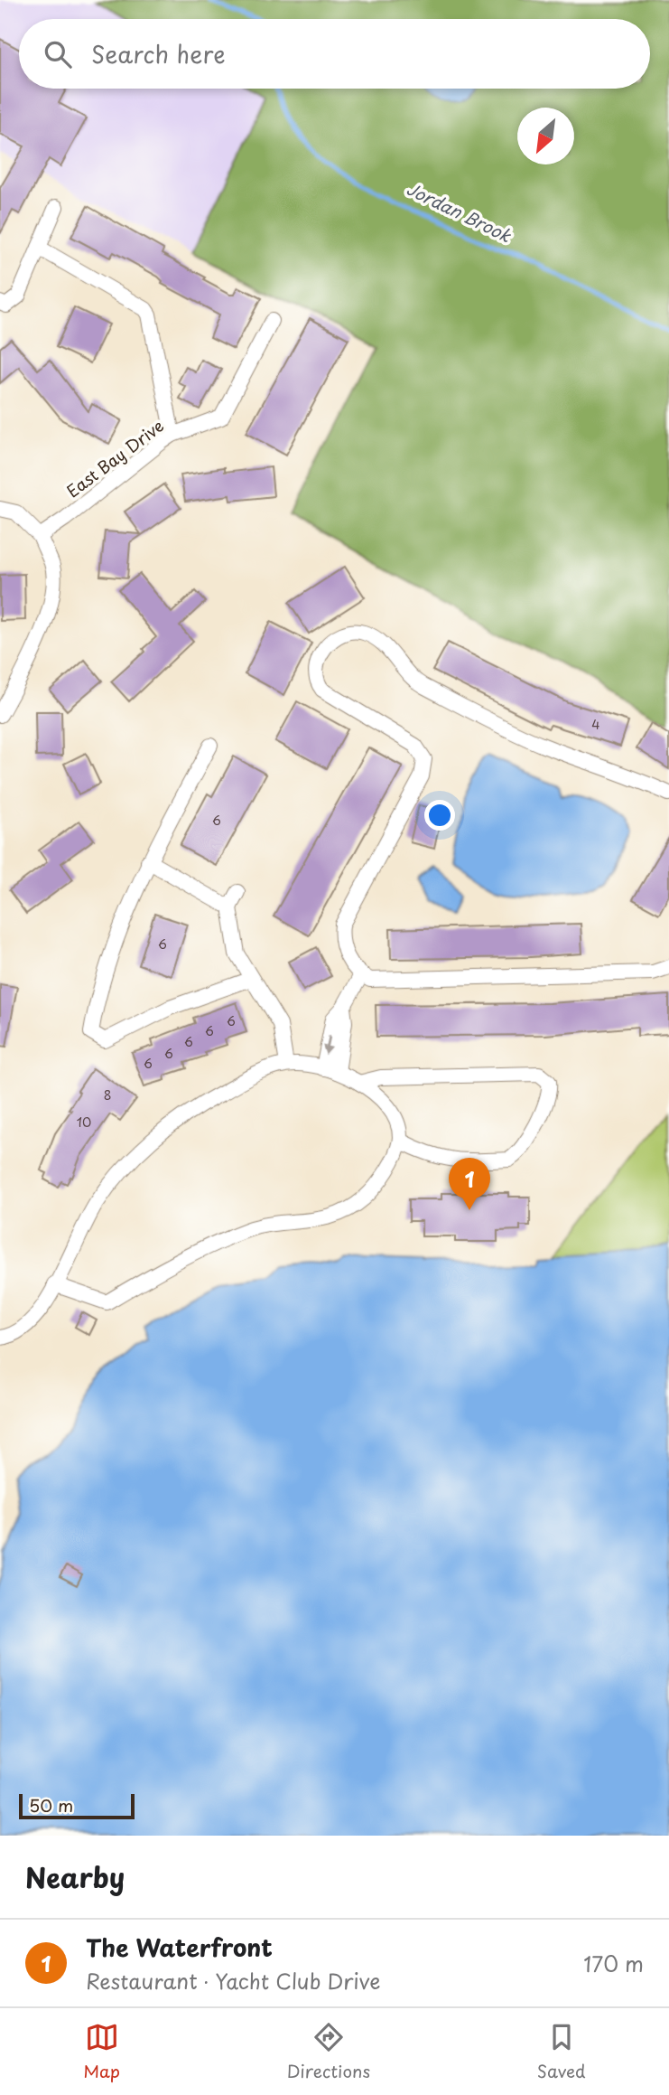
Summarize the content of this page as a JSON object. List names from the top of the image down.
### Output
{
  "streets": {
    "street": ["East Bay Drive"]
  },
  "water": ["Jordan Brook"],
  "house_numbers": [
    "4",
    "6",
    "6",
    "6",
    "6",
    "6",
    "6",
    "6",
    "8",
    "10"
  ],
  "scale_bar": "50 m",
  "north": "bottom left",
  "page": {
    "search": "Search here",
    "pins": "1",
    "scale": "50 m",
    "heading": "Nearby",
    "list": [
      {
        "mark": "1",
        "name": "The Waterfront",
        "note": "Restaurant · Yacht Club Drive",
        "value": "170 m"
      }
    ],
    "nav": ["Map", "Directions", "Saved"]
  }
}
